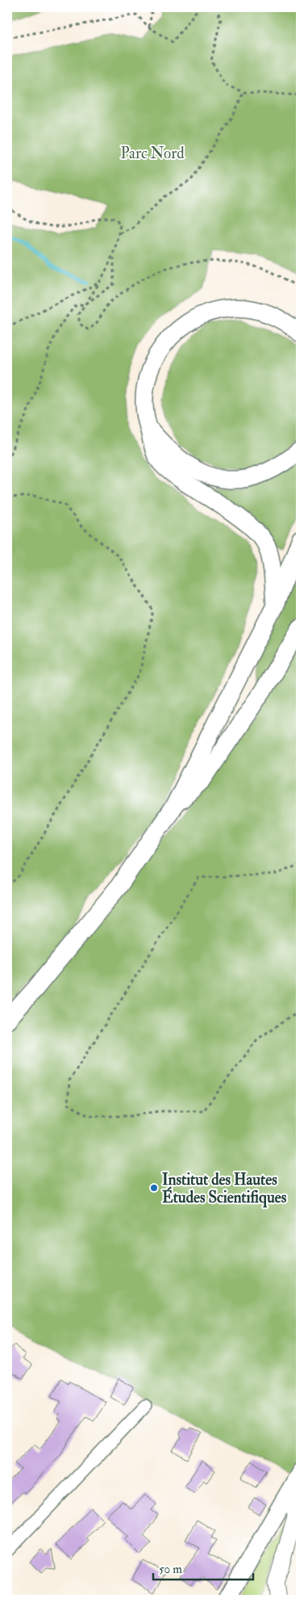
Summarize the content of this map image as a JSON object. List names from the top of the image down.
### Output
{
  "parks": ["Parc Nord"],
  "places": ["Institut des Hautes Études Scientifiques"],
  "scale_bar": "50 m"
}
